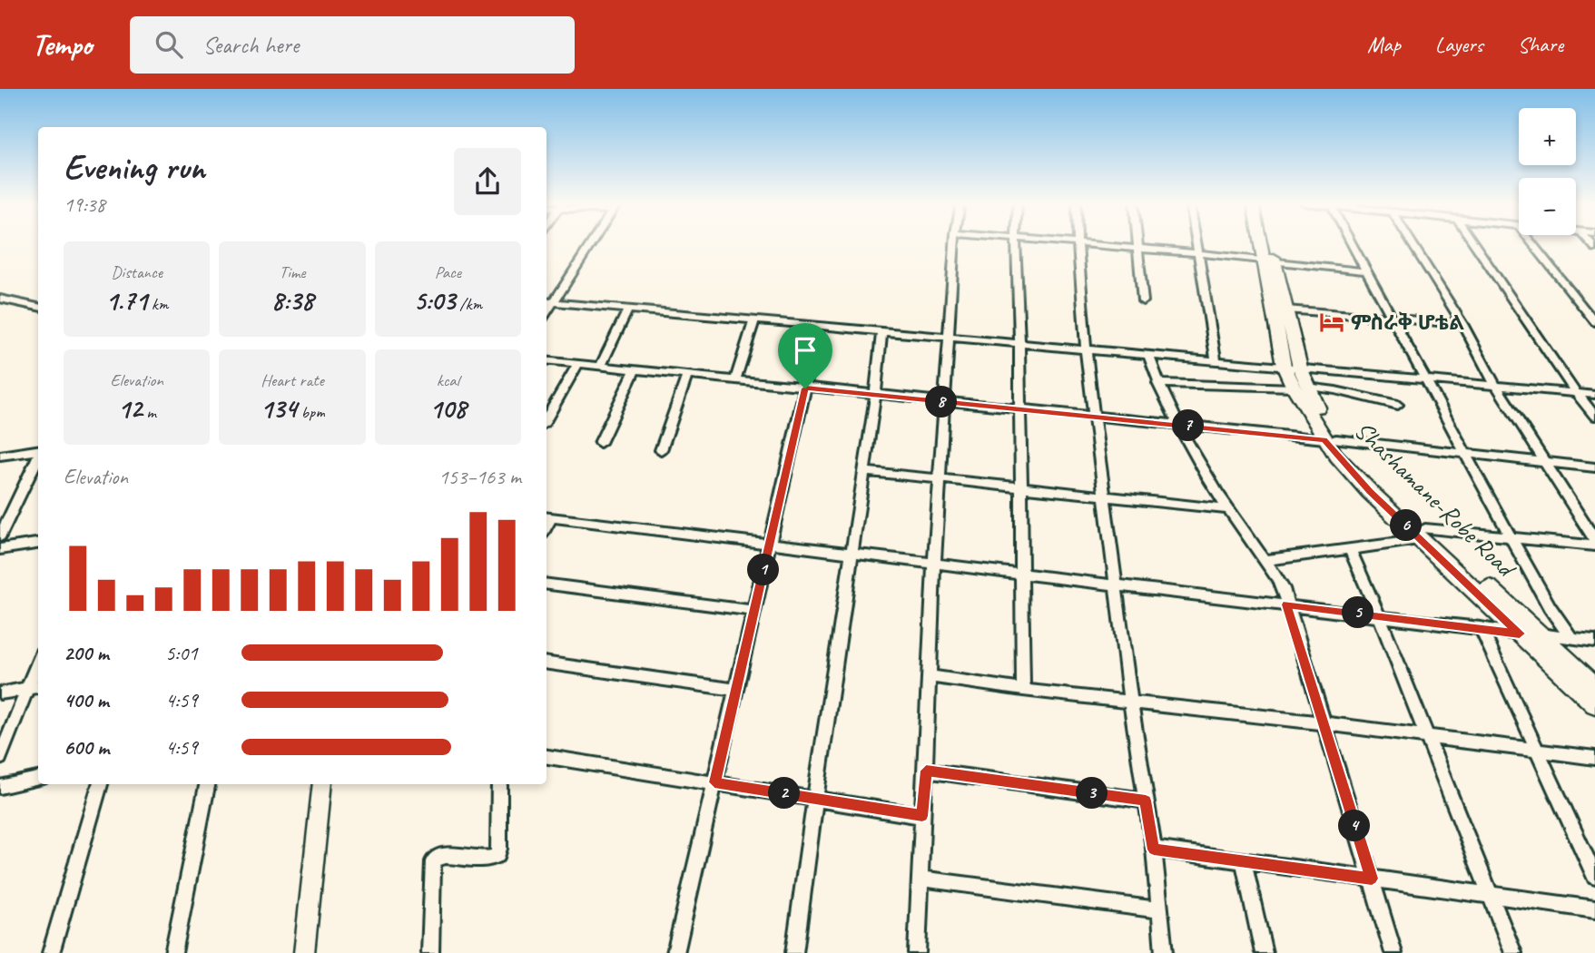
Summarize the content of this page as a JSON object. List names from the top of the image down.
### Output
{
  "streets": {
    "main road": ["Shashamane-Robe Road"]
  },
  "places": {
    "hotel": ["ምስራቅ ሆቴል"]
  },
  "page": {
    "header": "Tempo",
    "search": "Search here",
    "nav": ["Map", "Layers", "Share"],
    "map_buttons": ["+", "−"],
    "heading": ["Evening run", "19:38"],
    "stats": [
      ["Distance", "1.71 km"],
      ["Time", "8:38"],
      ["Pace", "5:03 /km"],
      ["Elevation", "12 m"],
      ["Heart rate", "134 bpm"],
      ["kcal", "108"]
    ],
    "pins": [
      "8",
      "7",
      "6",
      "1",
      "5",
      "2",
      "3",
      "4"
    ],
    "chart": ["Elevation", "153–163 m"],
    "list": [
      {
        "name": "200 m",
        "note": "5:01"
      },
      {
        "name": "400 m",
        "note": "4:59"
      },
      {
        "name": "600 m",
        "note": "4:59"
      }
    ]
  }
}
